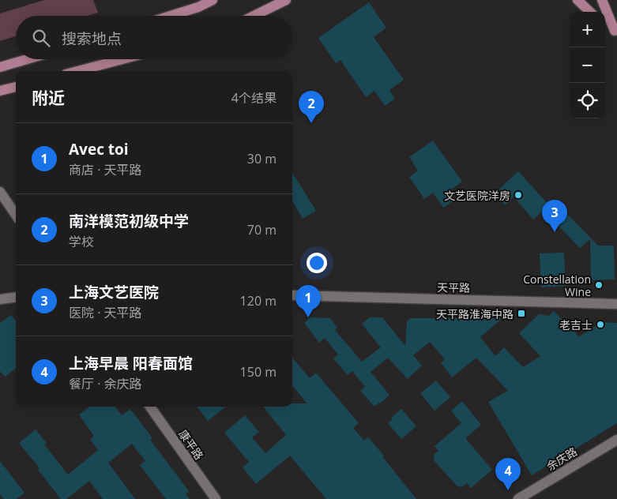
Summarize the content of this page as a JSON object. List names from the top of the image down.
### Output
{
  "streets": {
    "street": ["天平路", "康平路", "余庆路"]
  },
  "places": {
    "other": ["文艺医院洋房", "Constellation Wine", "老吉士"],
    "transit": ["天平路淮海中路"]
  },
  "page": {
    "map_buttons": ["+", "−"],
    "search": "搜索地点",
    "heading": ["附近", "4个结果"],
    "pins": [
      "2",
      "3",
      "1",
      "4"
    ],
    "list": [
      {
        "mark": "1",
        "name": "Avec toi",
        "note": "商店 · 天平路",
        "value": "30 m"
      },
      {
        "mark": "2",
        "name": "南洋模范初级中学",
        "note": "学校",
        "value": "70 m"
      },
      {
        "mark": "3",
        "name": "上海文艺医院",
        "note": "医院 · 天平路",
        "value": "120 m"
      },
      {
        "mark": "4",
        "name": "上海早晨 阳春面馆",
        "note": "餐厅 · 余庆路",
        "value": "150 m"
      }
    ]
  }
}
